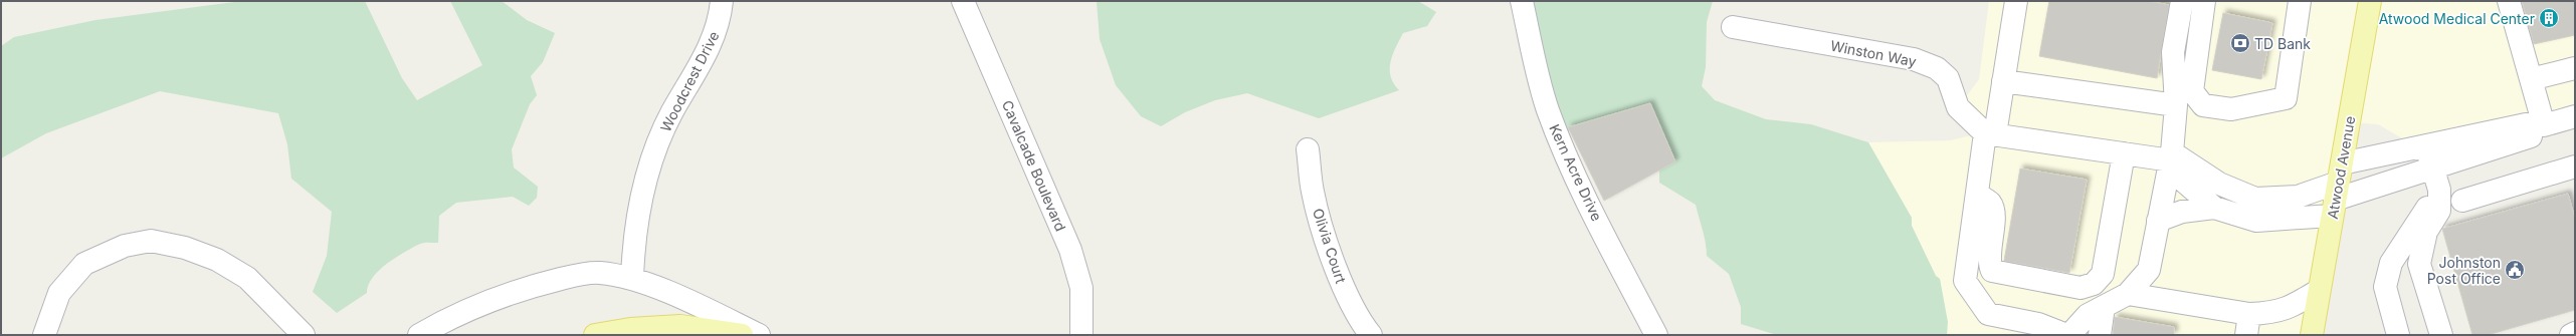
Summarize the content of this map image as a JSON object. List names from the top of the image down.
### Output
{
  "streets": {
    "main road": ["Atwood Avenue"],
    "street": [
      "Winston Way",
      "Woodcrest Drive",
      "Cavalcade Boulevard",
      "Kern Acre Drive",
      "Olivia Court"
    ]
  },
  "places": {
    "building": ["Atwood Medical Center"],
    "bank": ["TD Bank"],
    "public building": ["Johnston Post Office"]
  }
}
